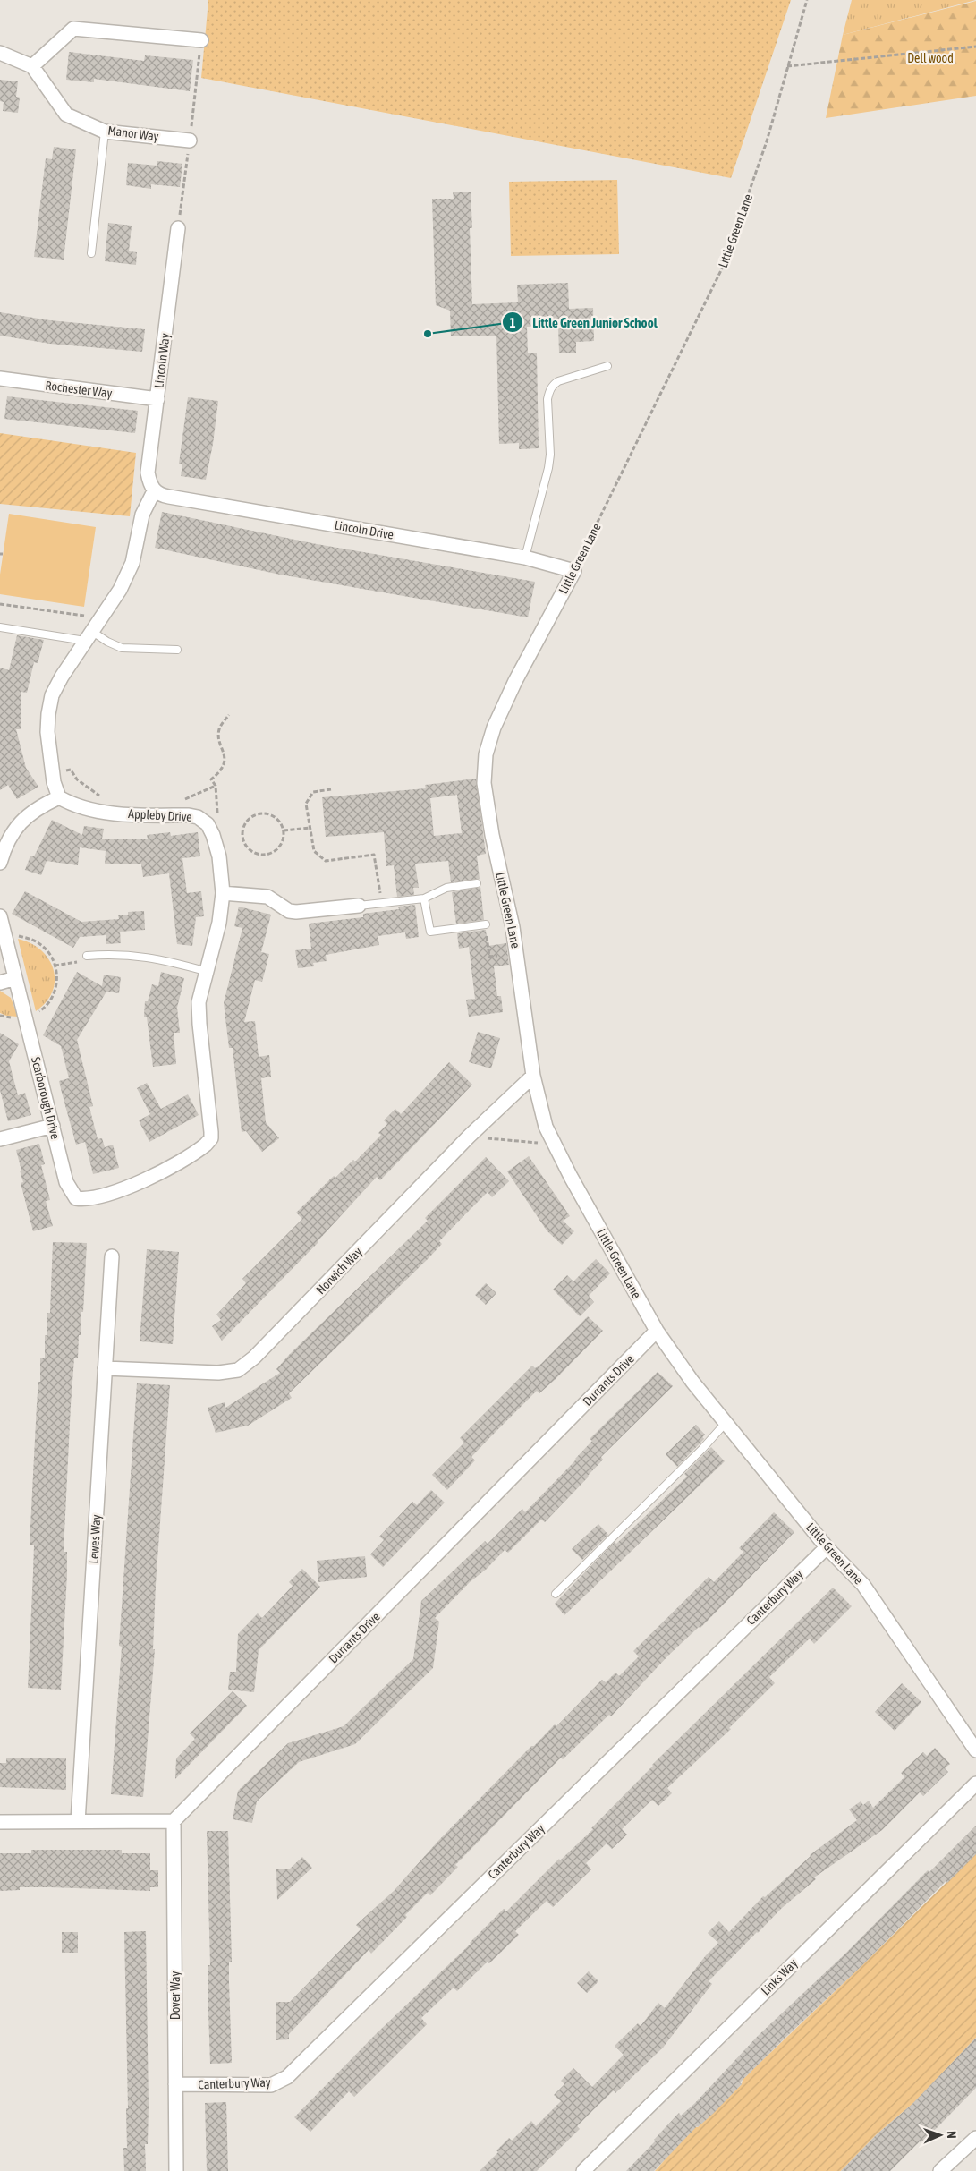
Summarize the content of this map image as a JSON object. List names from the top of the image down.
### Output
{
  "streets": {
    "street": [
      "Manor Way",
      "Little Green Lane",
      "Lincoln Way",
      "Rochester Way",
      "Lincoln Drive",
      "Appleby Drive",
      "Scarborough Drive",
      "Norwich Way",
      "Durrants Drive",
      "Lewes Way",
      "Canterbury Way",
      "Links Way",
      "Dover Way"
    ]
  },
  "crossings": [
    ["Little Green Lane", "Lincoln Drive"],
    ["Little Green Lane", "Norwich Way"],
    ["Little Green Lane", "Durrants Drive"],
    ["Little Green Lane", "Canterbury Way"],
    ["Lincoln Way", "Rochester Way"],
    ["Lincoln Way", "Lincoln Drive"],
    ["Appleby Drive", "Scarborough Drive"],
    ["Norwich Way", "Lewes Way"],
    ["Durrants Drive", "Dover Way"],
    ["Canterbury Way", "Dover Way"]
  ],
  "parks": ["Dell wood"],
  "places": ["Little Green Junior School"],
  "north": "right"
}
